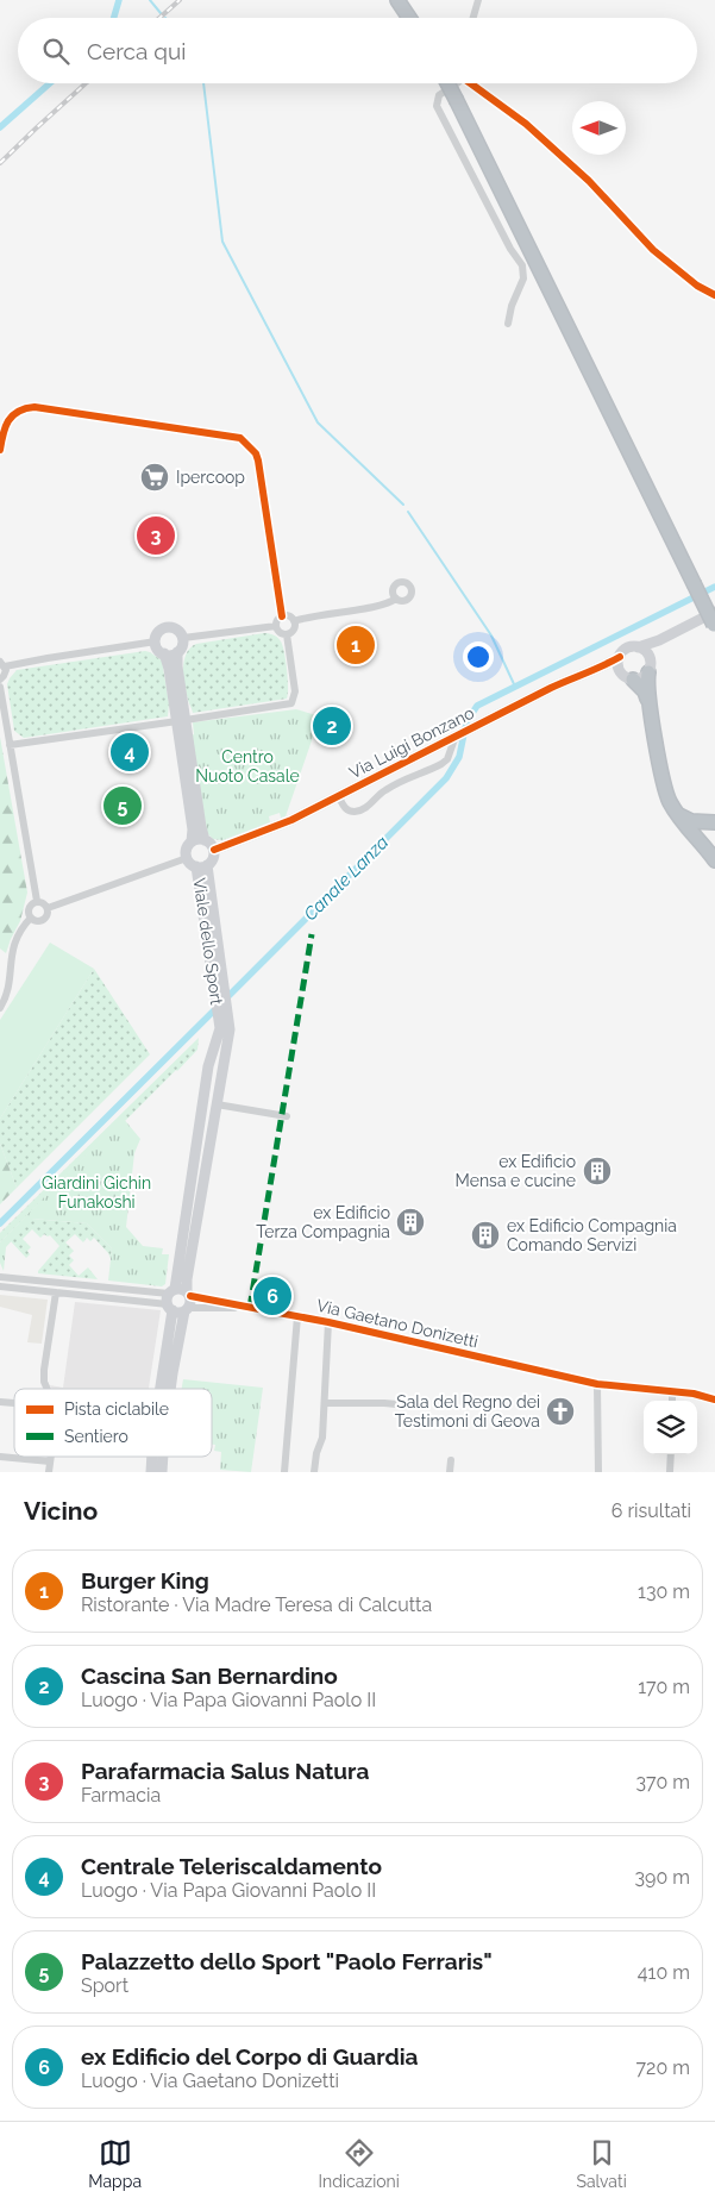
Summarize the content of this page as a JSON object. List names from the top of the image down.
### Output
{
  "streets": {
    "street": ["Via Luigi Bonzano", "Viale dello Sport", "Via Gaetano Donizetti"]
  },
  "crossings": [
    ["Via Luigi Bonzano", "Viale dello Sport"]
  ],
  "water": ["Canale Lanza"],
  "parks": ["Centro Nuoto Casale", "Giardini Gichin Funakoshi"],
  "places": {
    "supermarket": ["Ipercoop"],
    "building": ["ex Edificio Mensa e cucine", "ex Edificio Terza Compagnia", "ex Edificio Compagnia Comando Servizi"],
    "church": ["Sala del Regno dei Testimoni di Geova"]
  },
  "legend": ["Pista ciclabile", "Sentiero"],
  "north": "left",
  "page": {
    "search": "Cerca qui",
    "pins": [
      "3",
      "1",
      "2",
      "4",
      "5",
      "6"
    ],
    "heading": ["Vicino", "6 risultati"],
    "list": [
      {
        "mark": "1",
        "name": "Burger King",
        "note": "Ristorante · Via Madre Teresa di Calcutta",
        "value": "130 m"
      },
      {
        "mark": "2",
        "name": "Cascina San Bernardino",
        "note": "Luogo · Via Papa Giovanni Paolo II",
        "value": "170 m"
      },
      {
        "mark": "3",
        "name": "Parafarmacia Salus Natura",
        "note": "Farmacia",
        "value": "370 m"
      },
      {
        "mark": "4",
        "name": "Centrale Teleriscaldamento",
        "note": "Luogo · Via Papa Giovanni Paolo II",
        "value": "390 m"
      },
      {
        "mark": "5",
        "name": "Palazzetto dello Sport \"Paolo Ferraris\"",
        "note": "Sport",
        "value": "410 m"
      },
      {
        "mark": "6",
        "name": "ex Edificio del Corpo di Guardia",
        "note": "Luogo · Via Gaetano Donizetti",
        "value": "720 m"
      }
    ],
    "nav": ["Mappa", "Indicazioni", "Salvati"]
  }
}
